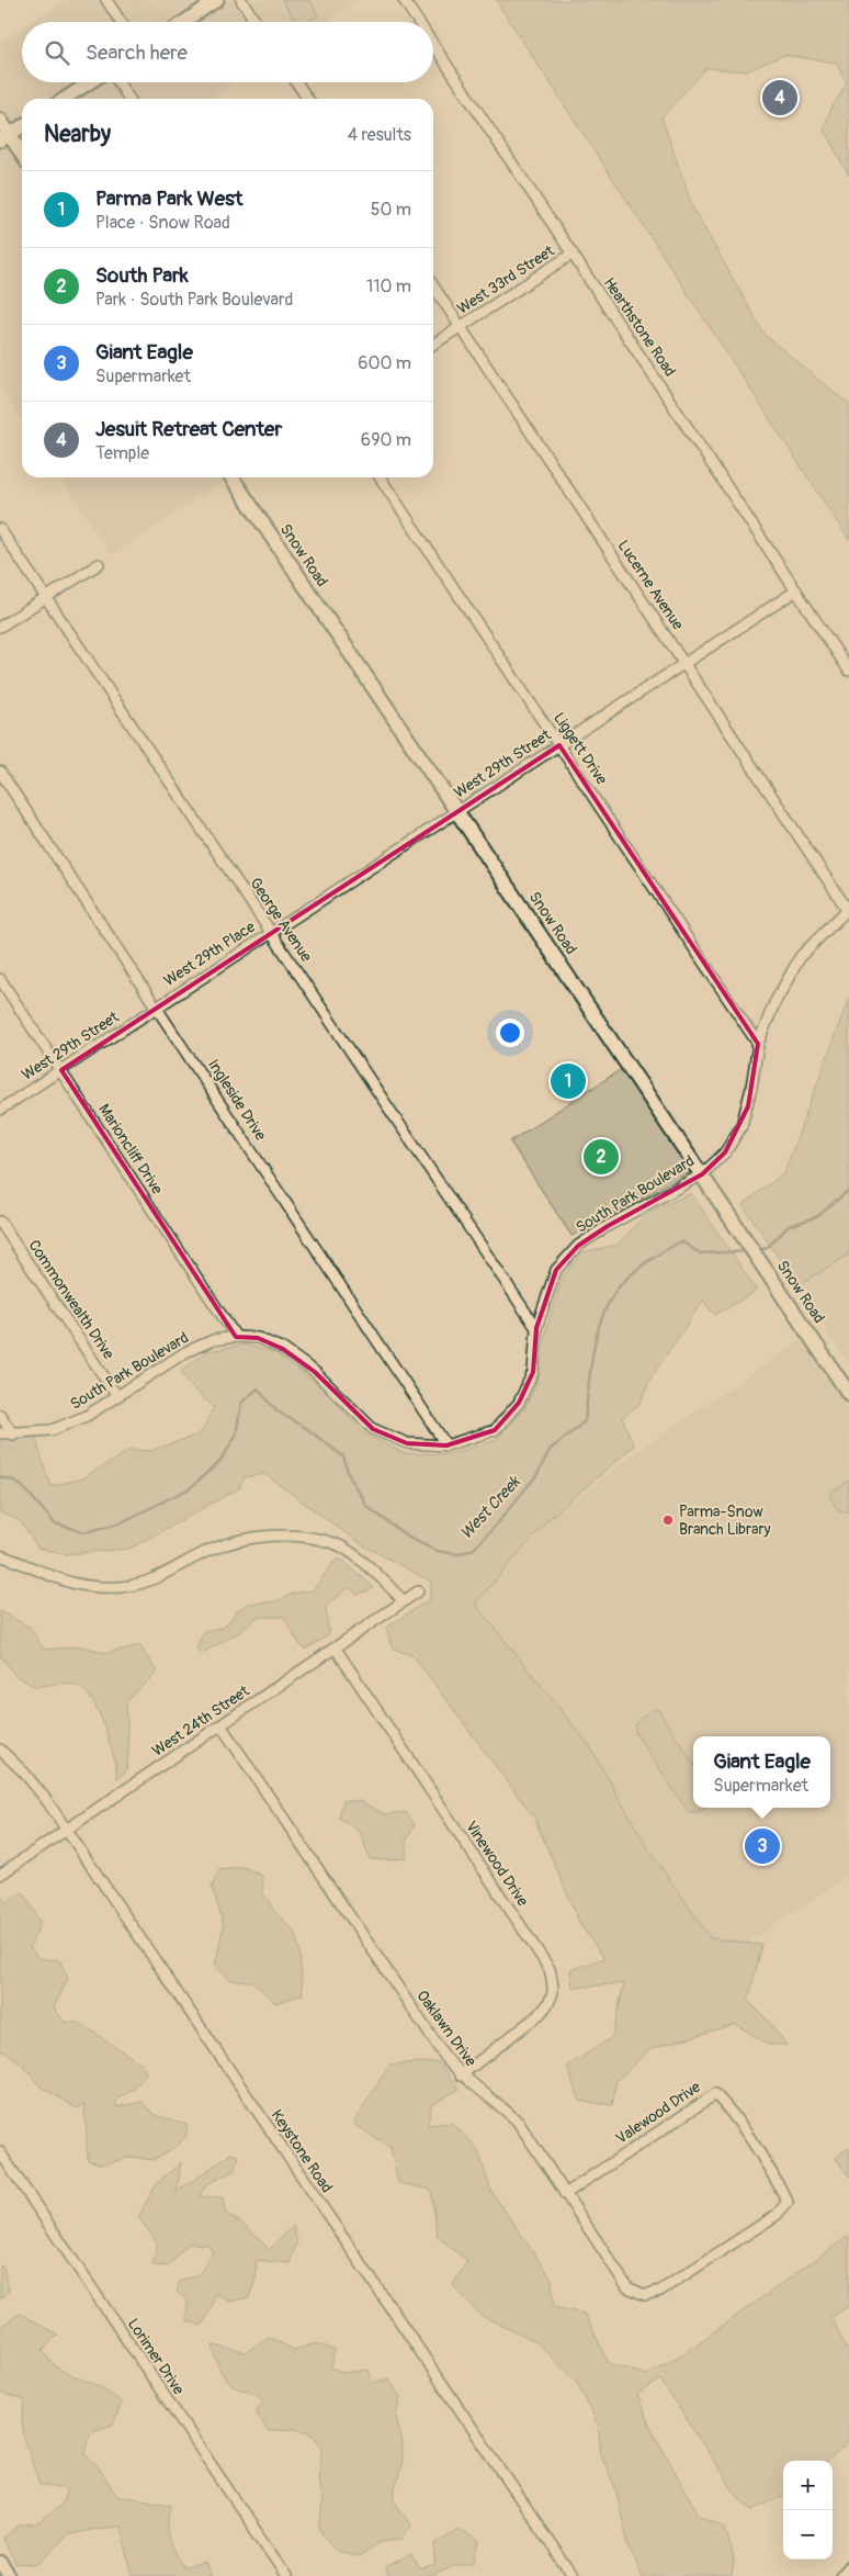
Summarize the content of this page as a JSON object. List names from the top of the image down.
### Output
{
  "streets": {
    "main road": ["Snow Road"],
    "street": [
      "West 33rd Street",
      "Hearthstone Road",
      "Lucerne Avenue",
      "Liggett Drive",
      "West 29th Street",
      "George Avenue",
      "West 29th Place",
      "Ingleside Drive",
      "Marioncliff Drive",
      "South Park Boulevard",
      "Commonwealth Drive",
      "West 24th Street",
      "Vinewood Drive",
      "Oaklawn Drive",
      "Valewood Drive",
      "Keystone Road",
      "Lorimer Drive"
    ]
  },
  "crossings": [
    ["West 33rd Street", "Hearthstone Road"],
    ["West 33rd Street", "Lucerne Avenue"],
    ["Hearthstone Road", "West 29th Street"],
    ["Snow Road", "West 29th Street"],
    ["Snow Road", "South Park Boulevard"],
    ["Lucerne Avenue", "West 29th Street"],
    ["Lucerne Avenue", "South Park Boulevard"],
    ["Liggett Drive", "West 29th Street"],
    ["Liggett Drive", "South Park Boulevard"],
    ["West 29th Street", "George Avenue"],
    ["West 29th Street", "West 29th Place"],
    ["West 29th Street", "Ingleside Drive"],
    ["West 29th Street", "Marioncliff Drive"],
    ["George Avenue", "West 29th Place"],
    ["George Avenue", "South Park Boulevard"],
    ["West 29th Place", "Ingleside Drive"],
    ["Ingleside Drive", "South Park Boulevard"],
    ["Marioncliff Drive", "South Park Boulevard"],
    ["South Park Boulevard", "Commonwealth Drive"],
    ["West 24th Street", "Vinewood Drive"],
    ["West 24th Street", "Oaklawn Drive"],
    ["West 24th Street", "Keystone Road"],
    ["Vinewood Drive", "Oaklawn Drive"],
    ["Oaklawn Drive", "Valewood Drive"]
  ],
  "water": ["West Creek"],
  "places": ["Parma-Snow Branch Library"],
  "page": {
    "search": "Search here",
    "pins": [
      "4",
      "1",
      "2",
      "3"
    ],
    "heading": ["Nearby", "4 results"],
    "list": [
      {
        "mark": "1",
        "name": "Parma Park West",
        "note": "Place · Snow Road",
        "value": "50 m"
      },
      {
        "mark": "2",
        "name": "South Park",
        "note": "Park · South Park Boulevard",
        "value": "110 m"
      },
      {
        "mark": "3",
        "name": "Giant Eagle",
        "note": "Supermarket",
        "value": "600 m"
      },
      {
        "mark": "4",
        "name": "Jesuit Retreat Center",
        "note": "Temple",
        "value": "690 m"
      }
    ],
    "popup": ["Giant Eagle", "Supermarket"],
    "map_buttons": ["+", "−"]
  }
}
